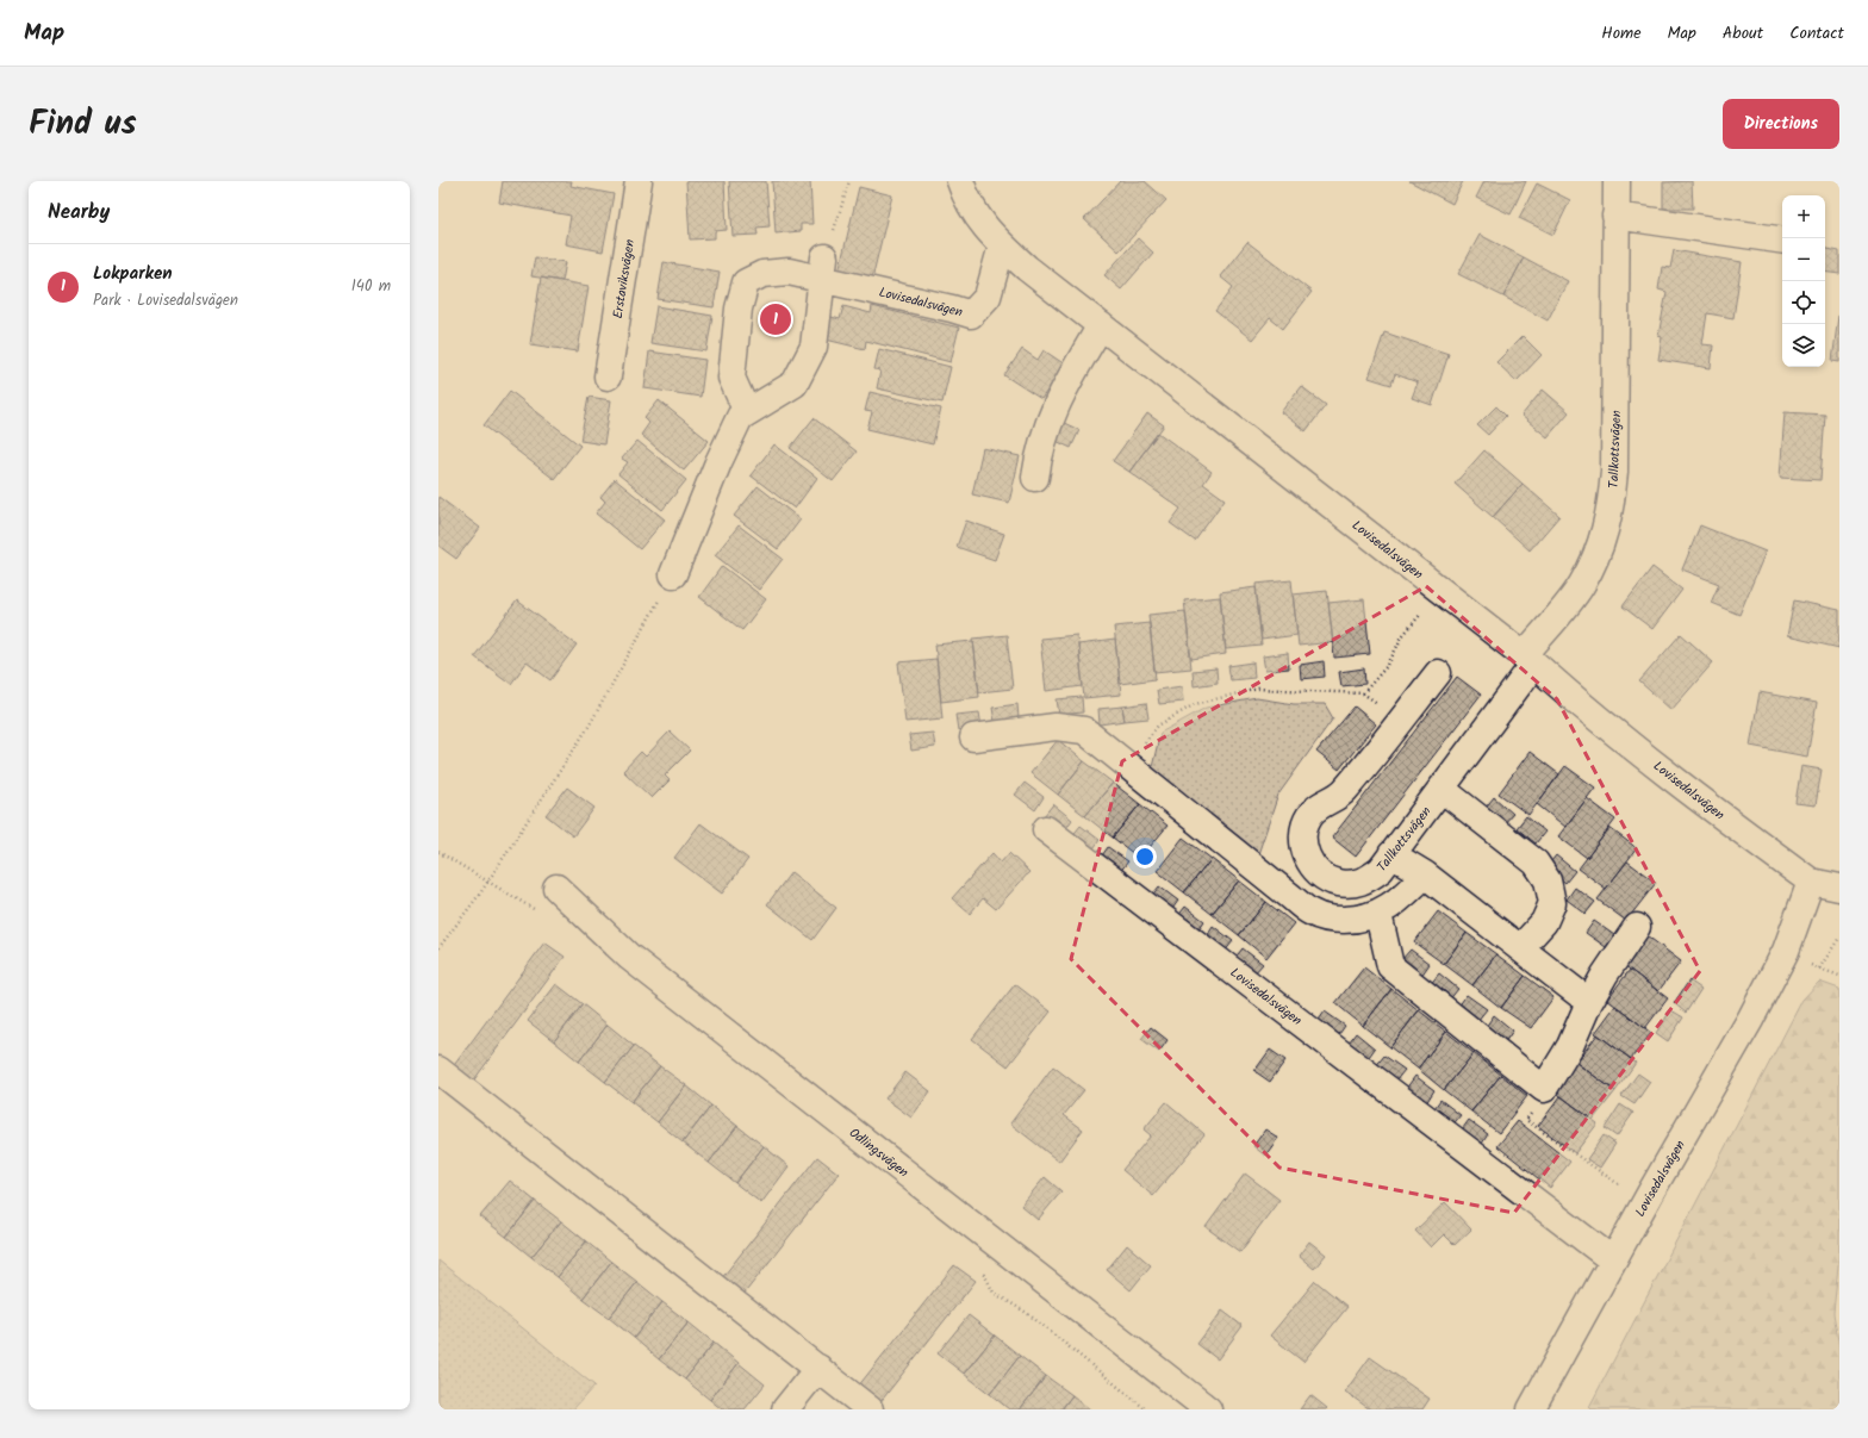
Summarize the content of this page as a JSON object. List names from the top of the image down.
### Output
{
  "streets": {
    "street": [
      "Erstaviksvägen",
      "Lovisedalsvägen",
      "Tallkottsvägen",
      "Odlingsvägen"
    ]
  },
  "crossings": [
    ["Lovisedalsvägen", "Tallkottsvägen"]
  ],
  "page": {
    "header": "Map",
    "nav": [
      "Home",
      "Map",
      "About",
      "Contact"
    ],
    "title": "Find us",
    "buttons": "Directions",
    "heading": "Nearby",
    "map_buttons": ["+", "−"],
    "list": [
      {
        "mark": "1",
        "name": "Lokparken",
        "note": "Park · Lovisedalsvägen",
        "value": "140 m"
      }
    ],
    "pins": "1"
  }
}
